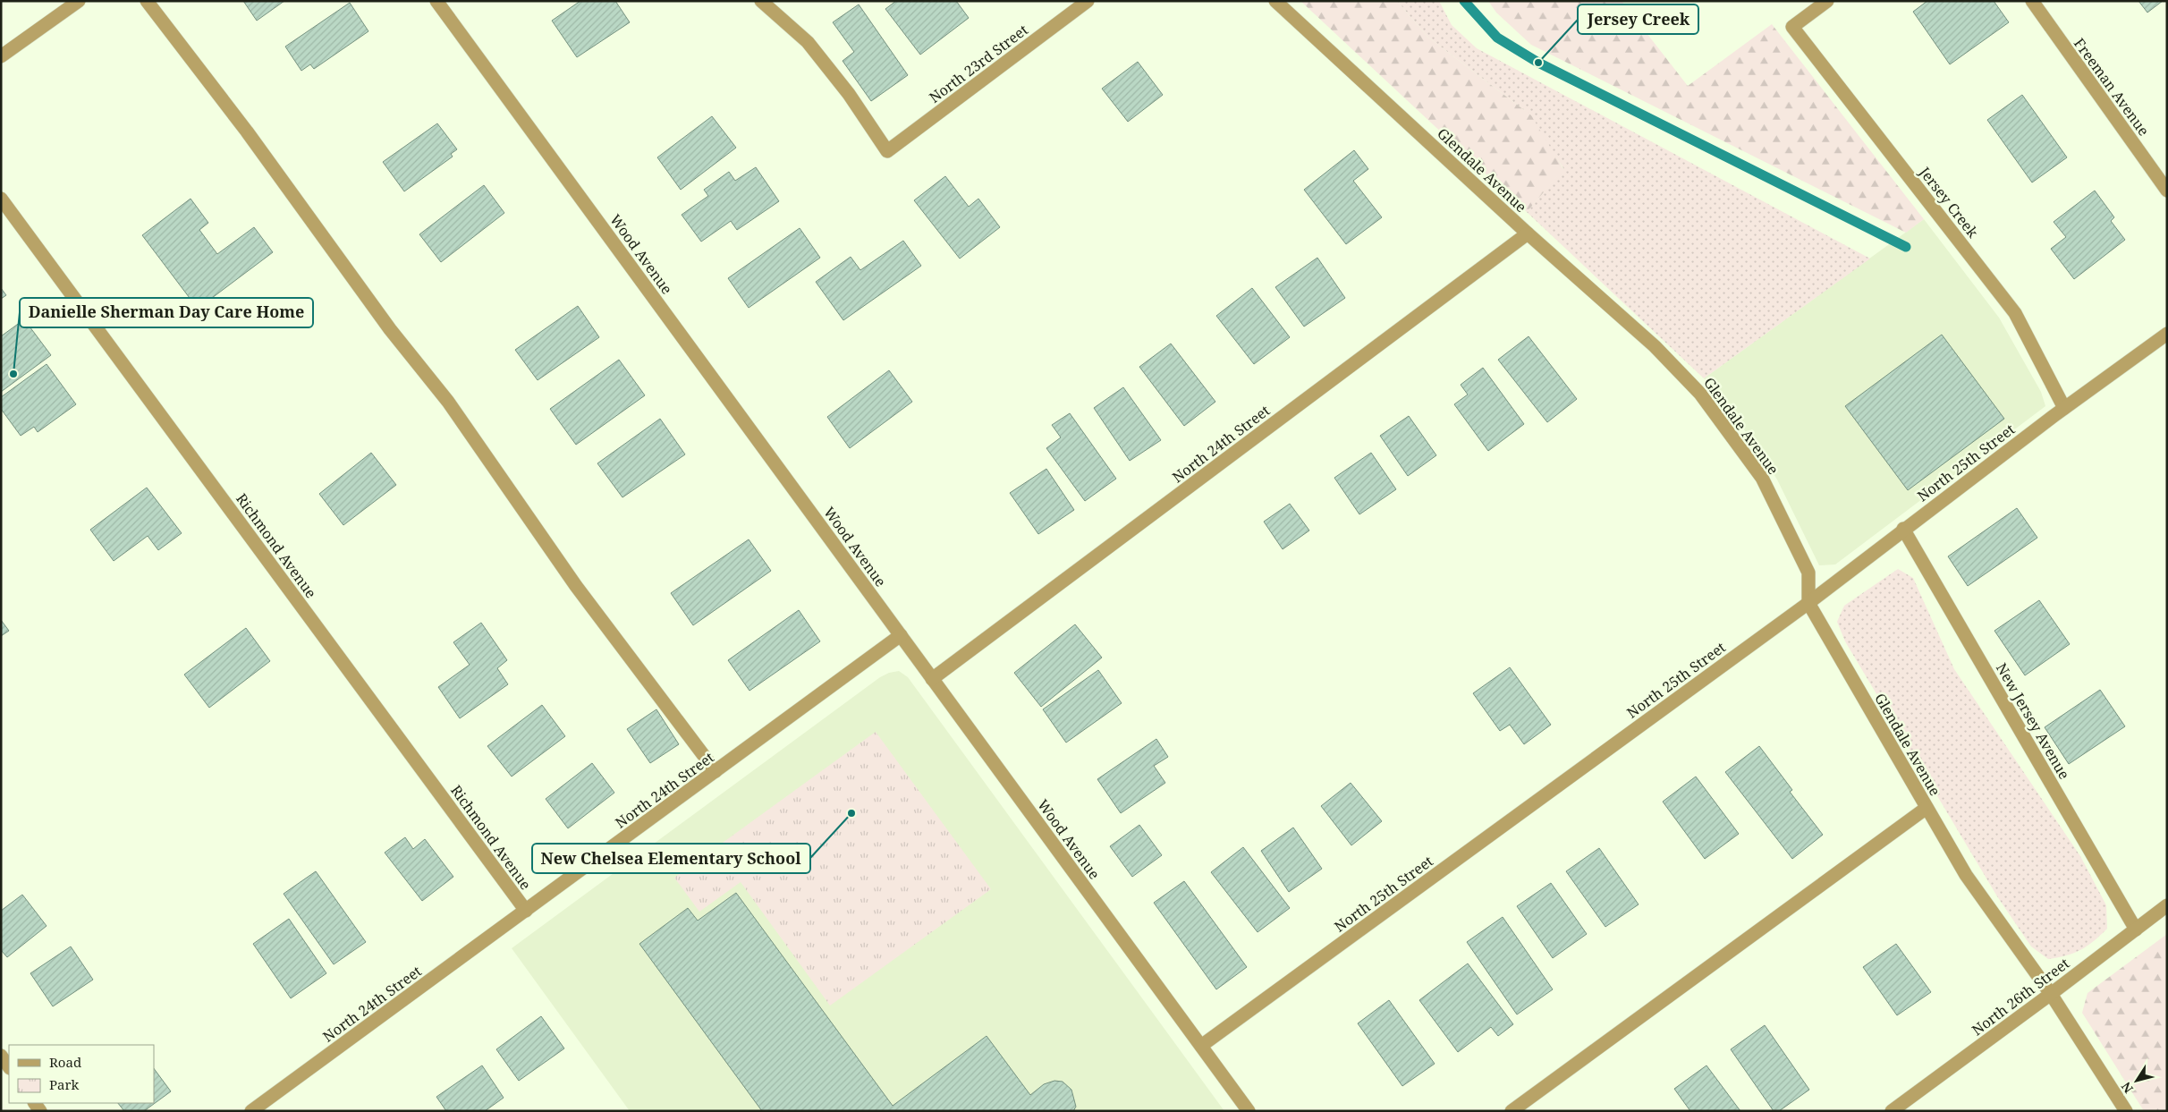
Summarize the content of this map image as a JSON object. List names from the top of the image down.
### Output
{
  "streets": {
    "street": [
      "North 23rd Street",
      "Freeman Avenue",
      "Glendale Avenue",
      "Jersey Creek",
      "Wood Avenue",
      "North 24th Street",
      "North 25th Street",
      "Richmond Avenue",
      "New Jersey Avenue",
      "North 26th Street"
    ]
  },
  "crossings": [
    ["Glendale Avenue", "North 24th Street"],
    ["Glendale Avenue", "North 25th Street"],
    ["Glendale Avenue", "North 26th Street"],
    ["Jersey Creek", "North 25th Street"],
    ["Wood Avenue", "North 24th Street"],
    ["Wood Avenue", "North 25th Street"],
    ["North 24th Street", "Richmond Avenue"],
    ["North 25th Street", "New Jersey Avenue"],
    ["New Jersey Avenue", "North 26th Street"]
  ],
  "places": ["Jersey Creek", "Danielle Sherman Day Care Home", "New Chelsea Elementary School"],
  "legend": ["Road", "Park"],
  "north": "bottom left"
}
